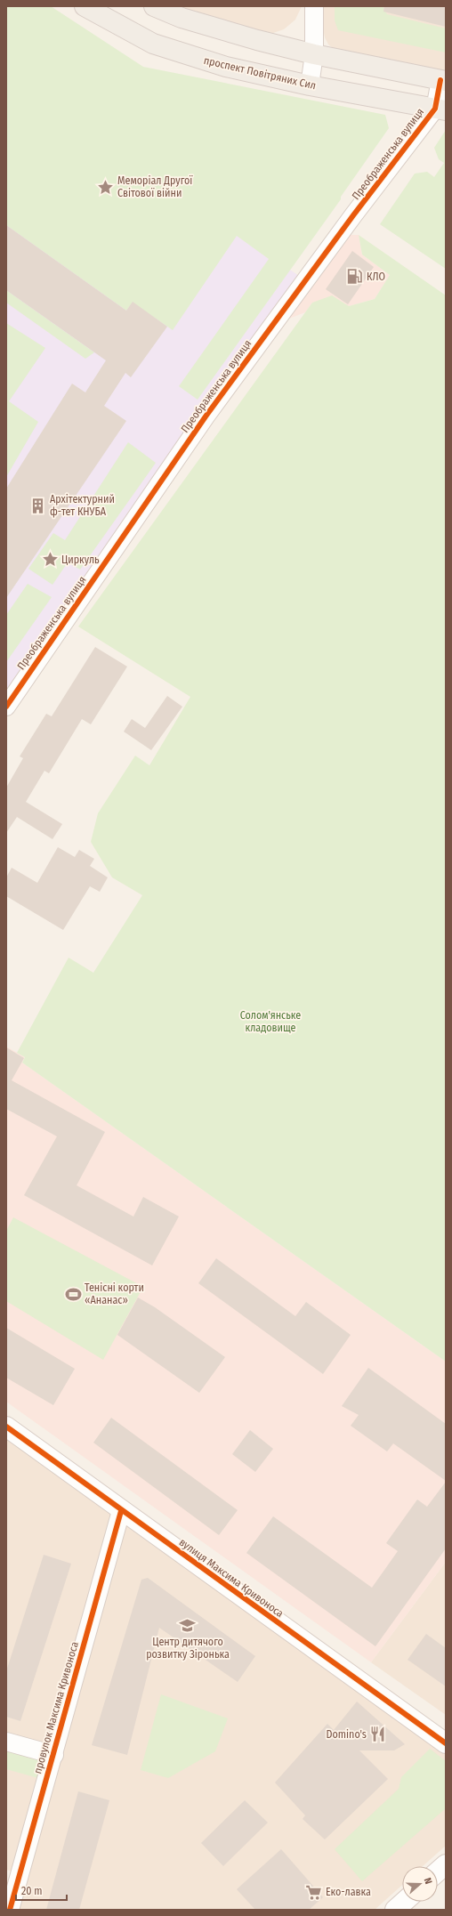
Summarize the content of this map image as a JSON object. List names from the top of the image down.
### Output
{
  "streets": {
    "main road": ["проспект Повітряних Сил"],
    "street": ["Преображенська вулиця", "вулиця Максима Кривоноса", "провулок Максима Кривоноса"]
  },
  "crossings": [
    ["проспект Повітряних Сил", "Преображенська вулиця"],
    ["вулиця Максима Кривоноса", "провулок Максима Кривоноса"]
  ],
  "parks": ["Солом'янське кладовище"],
  "places": {
    "place": ["Меморіал Другої Світової війни", "Циркуль"],
    "fuel station": ["КЛО"],
    "building": ["Архітектурний ф-тет КНУБА"],
    "sports": ["Тенісні корти «Ананас»"],
    "school or university": ["Центр дитячого розвитку Зіронька"],
    "restaurant": ["Domino's"],
    "supermarket": ["Еко-лавка"]
  },
  "scale_bar": "20 m",
  "north": "right"
}
